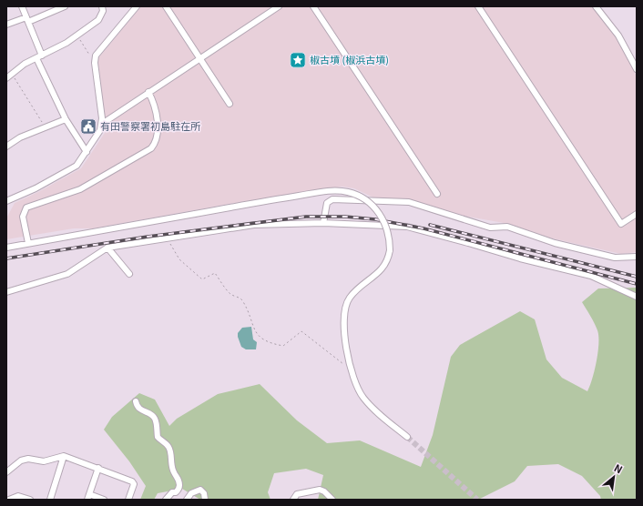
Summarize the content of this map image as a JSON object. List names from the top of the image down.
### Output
{
  "places": {
    "place": ["椒古墳 (椒浜古墳)"],
    "public building": ["有田警察署初島駐在所"]
  },
  "north": "top right"
}
